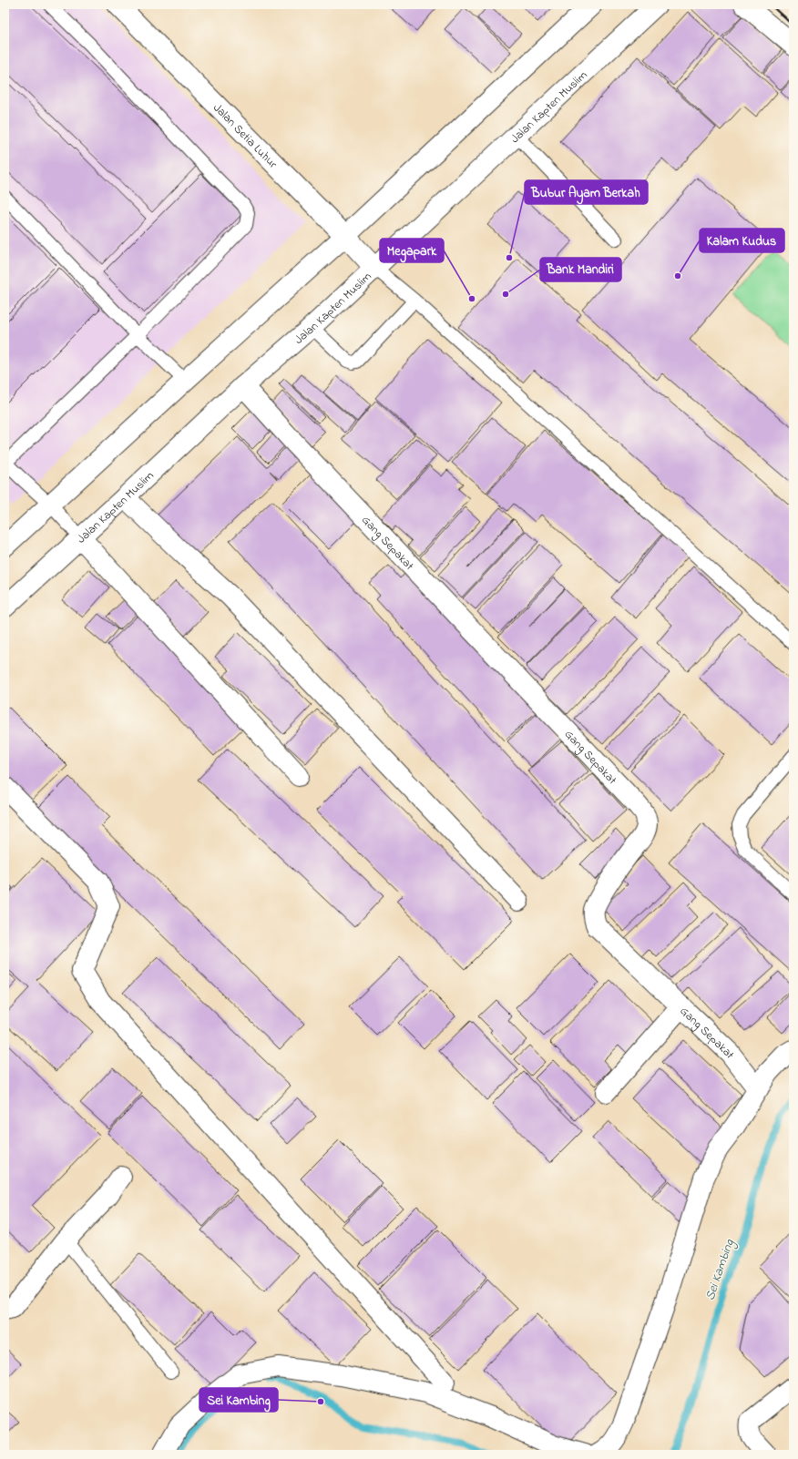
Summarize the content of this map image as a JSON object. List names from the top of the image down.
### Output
{
  "streets": {
    "street": ["Jalan Kapten Muslim", "Jalan Setia Luhur", "Gang Sepakat"]
  },
  "crossings": [
    ["Jalan Kapten Muslim", "Jalan Setia Luhur"],
    ["Jalan Kapten Muslim", "Gang Sepakat"]
  ],
  "water": ["Sei Kambing"],
  "places": [
    "Bubur Ayam Berkah",
    "Kalam Kudus",
    "Bank Mandiri",
    "Megapark",
    "Sei Kambing"
  ]
}
